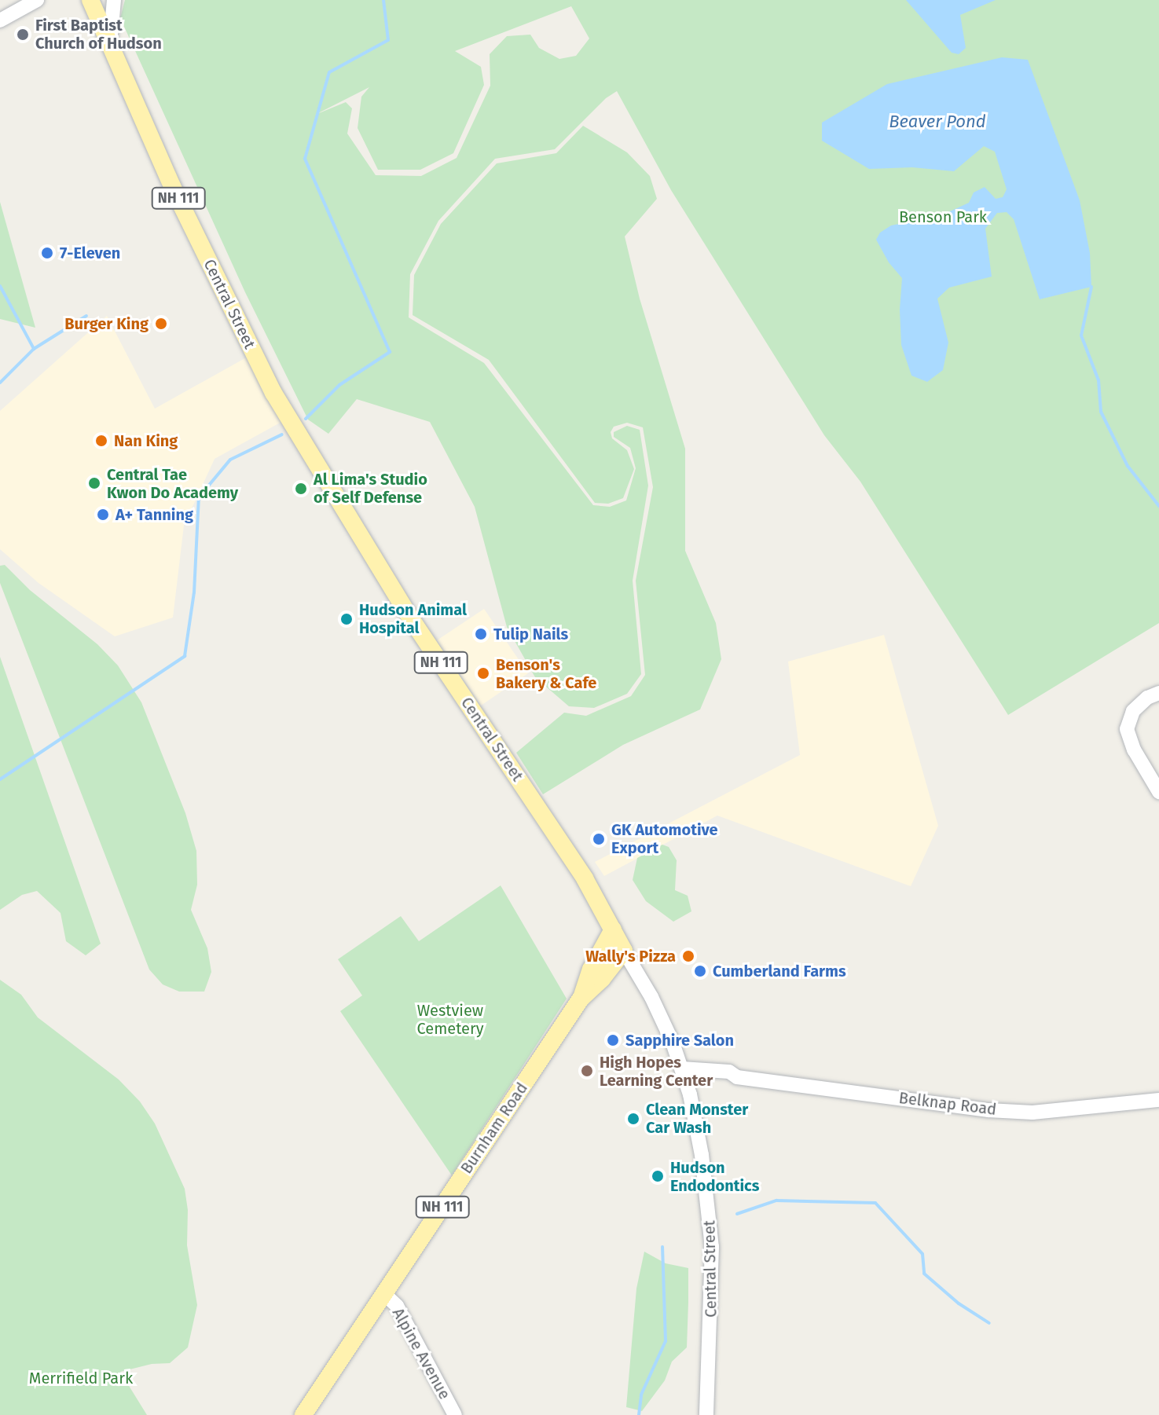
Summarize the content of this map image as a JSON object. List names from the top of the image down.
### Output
{
  "streets": {
    "main road": ["NH 111", "Central Street", "Burnham Road"],
    "street": ["Belknap Road", "Alpine Avenue"]
  },
  "crossings": [
    ["Central Street", "Belknap Road"],
    ["Central Street", "Burnham Road"],
    ["Burnham Road", "Alpine Avenue"]
  ],
  "water": ["Beaver Pond"],
  "parks": ["Benson Park", "Westview Cemetery", "Merrifield Park"],
  "places": [
    "First Baptist Church of Hudson",
    "7-Eleven",
    "Burger King",
    "Nan King",
    "Central Tae Kwon Do Academy",
    "Al Lima's Studio of Self Defense",
    "A+ Tanning",
    "Hudson Animal Hospital",
    "Tulip Nails",
    "Benson's Bakery & Cafe",
    "GK Automotive Export",
    "Wally's Pizza",
    "Cumberland Farms",
    "Sapphire Salon",
    "High Hopes Learning Center",
    "Clean Monster Car Wash",
    "Hudson Endodontics"
  ]
}
